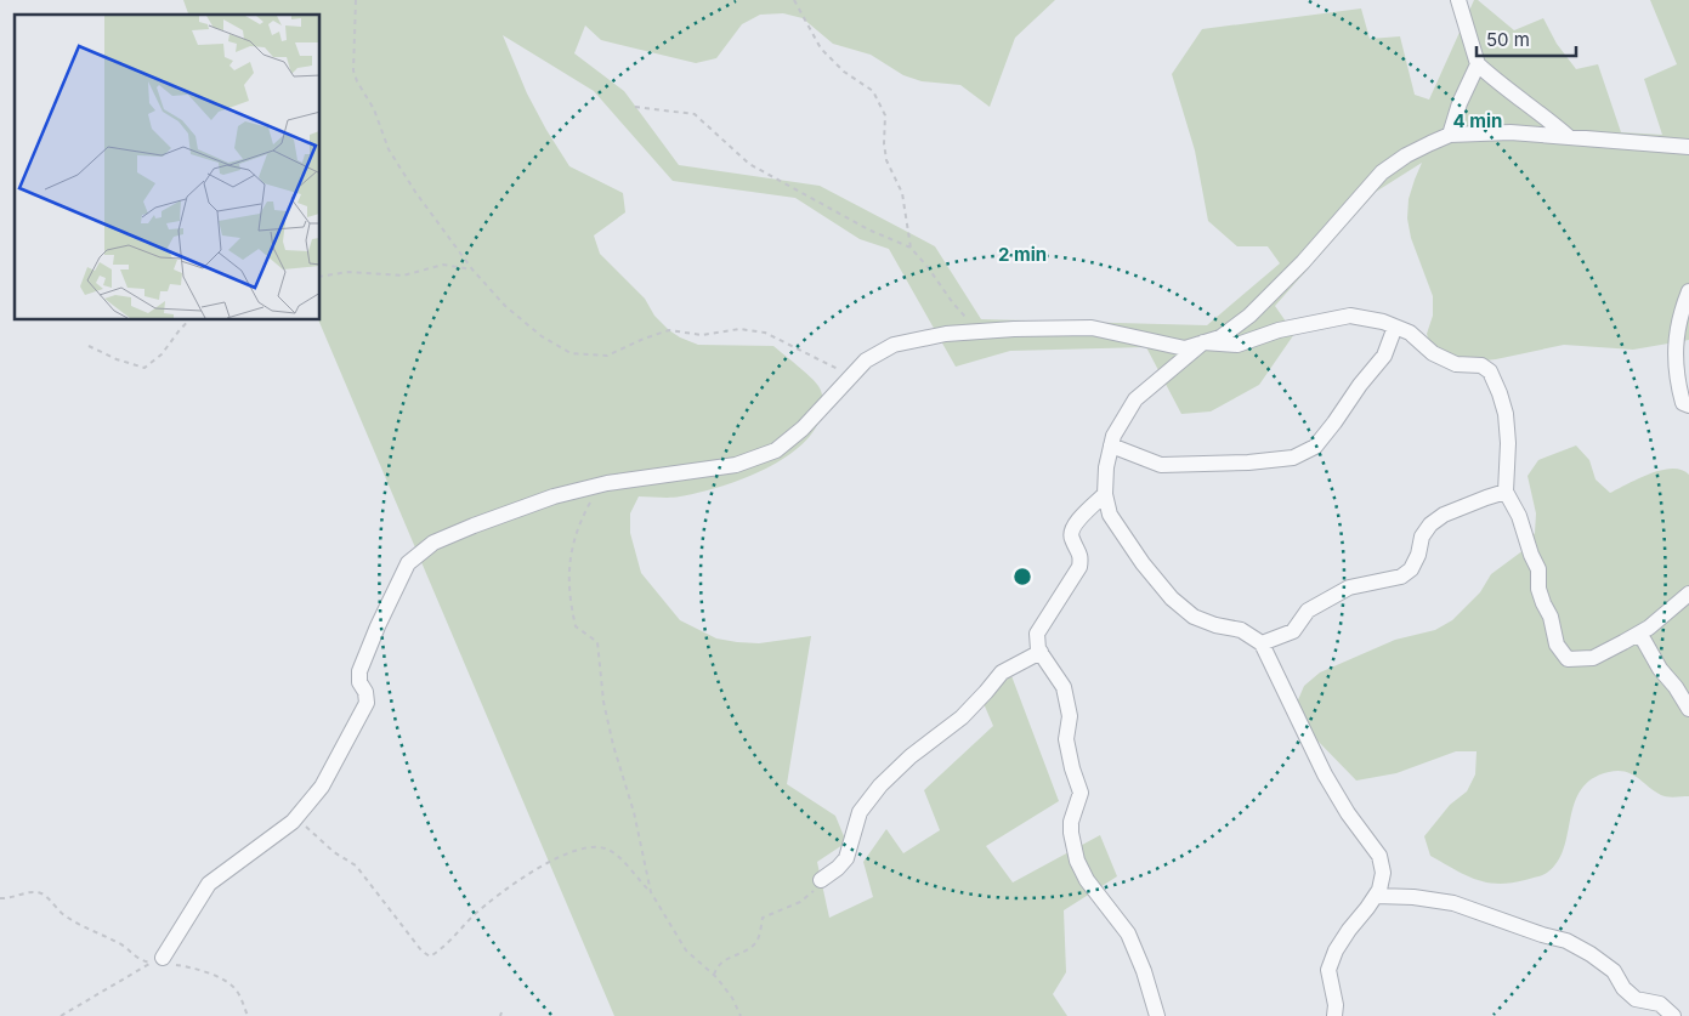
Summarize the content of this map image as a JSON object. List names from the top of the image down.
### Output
{
  "scale_bar": "50 m",
  "rings": ["4 min", "2 min"]
}
